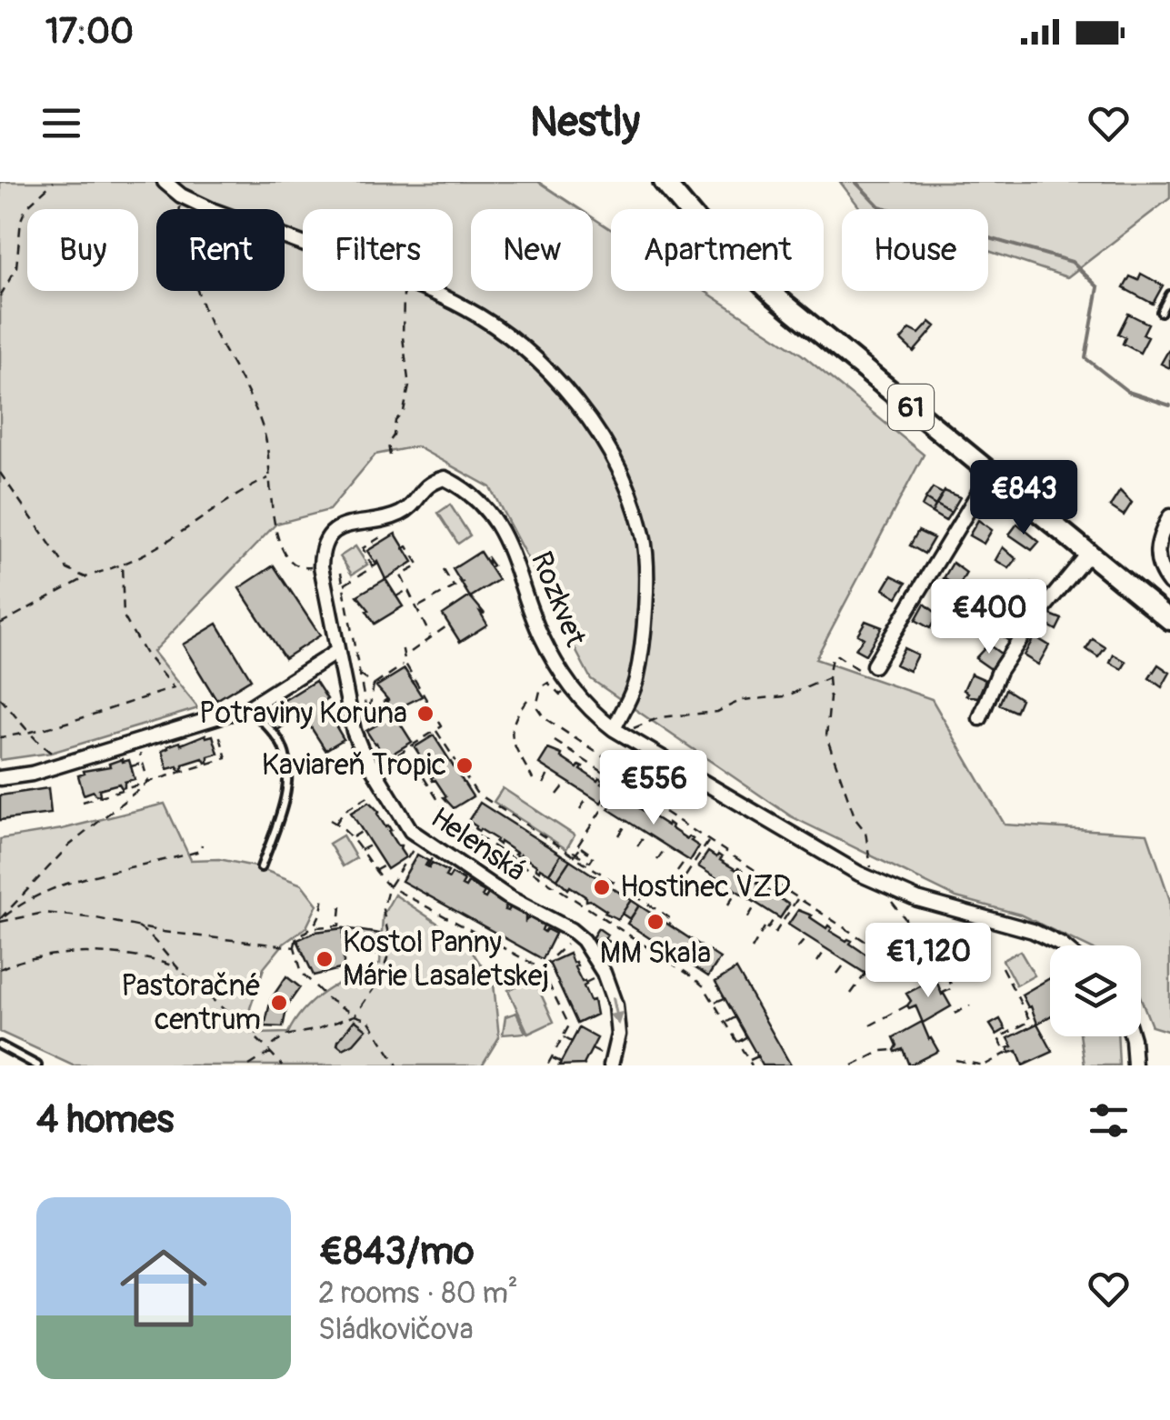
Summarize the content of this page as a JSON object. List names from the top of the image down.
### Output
{
  "streets": {
    "main road": ["61"],
    "street": ["Rozkvet", "Helenská"]
  },
  "crossings": [
    ["Rozkvet", "Helenská"]
  ],
  "one_way": ["Helenská"],
  "places": [
    "Potraviny Koruna",
    "Kaviareň Tropic",
    "Hostinec VZD",
    "MM Skala",
    "Kostol Panny Márie Lasaletskej",
    "Pastoračné centrum"
  ],
  "page": {
    "status": "17:00",
    "header": "Nestly",
    "chip": [
      "Buy",
      "Rent",
      "Filters",
      "New",
      "Apartment",
      "House"
    ],
    "price": [
      "€843",
      "€400",
      "€556",
      "€1,120"
    ],
    "heading": "4 homes",
    "list": [
      {
        "name": "€843/mo",
        "note": "2 rooms · 80 m² · Sládkovičova"
      }
    ]
  }
}
